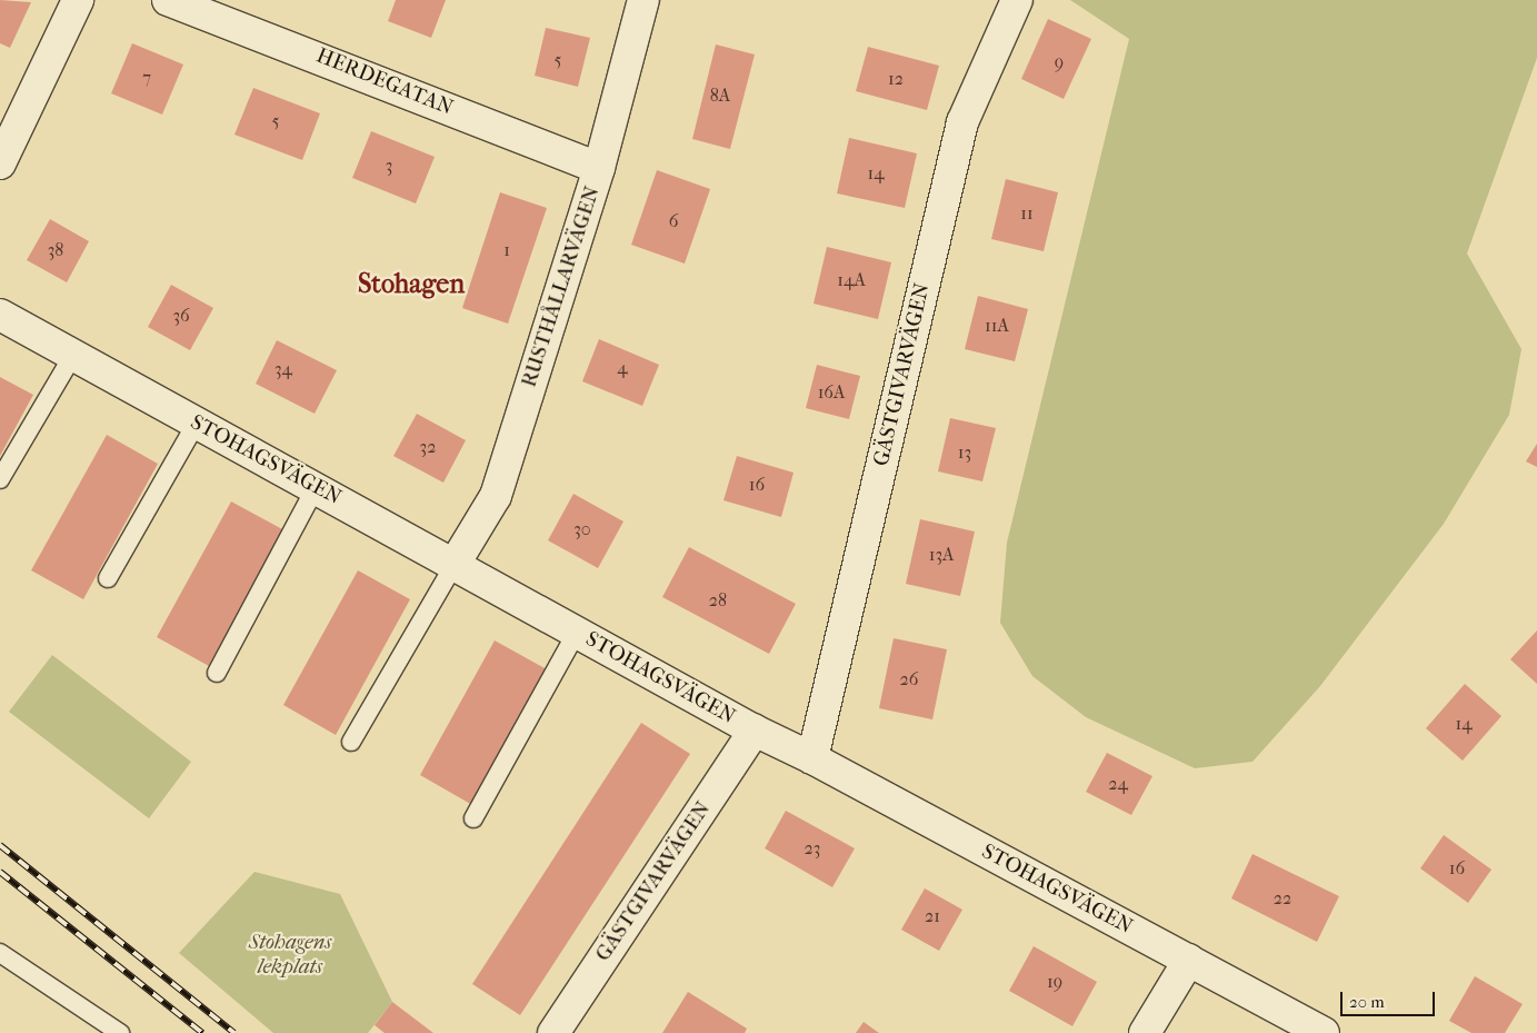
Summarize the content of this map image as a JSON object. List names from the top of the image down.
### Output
{
  "streets": {
    "street": [
      "HERDEGATAN",
      "RUSTHÅLLARVÄGEN",
      "GÄSTGIVARVÄGEN",
      "STOHAGSVÄGEN"
    ]
  },
  "crossings": [
    ["HERDEGATAN", "RUSTHÅLLARVÄGEN"],
    ["RUSTHÅLLARVÄGEN", "STOHAGSVÄGEN"],
    ["GÄSTGIVARVÄGEN", "STOHAGSVÄGEN"]
  ],
  "districts": ["Stohagen"],
  "parks": ["Stohagens lekplats"],
  "house_numbers": [
    "5",
    "9",
    "7",
    "12",
    "8A",
    "5",
    "3",
    "14",
    "11",
    "6",
    "38",
    "1",
    "14A",
    "36",
    "11A",
    "4",
    "34",
    "16A",
    "32",
    "13",
    "16",
    "30",
    "13A",
    "28",
    "26",
    "14",
    "24",
    "23",
    "16",
    "22",
    "21",
    "19"
  ],
  "scale_bar": "20 m"
}
